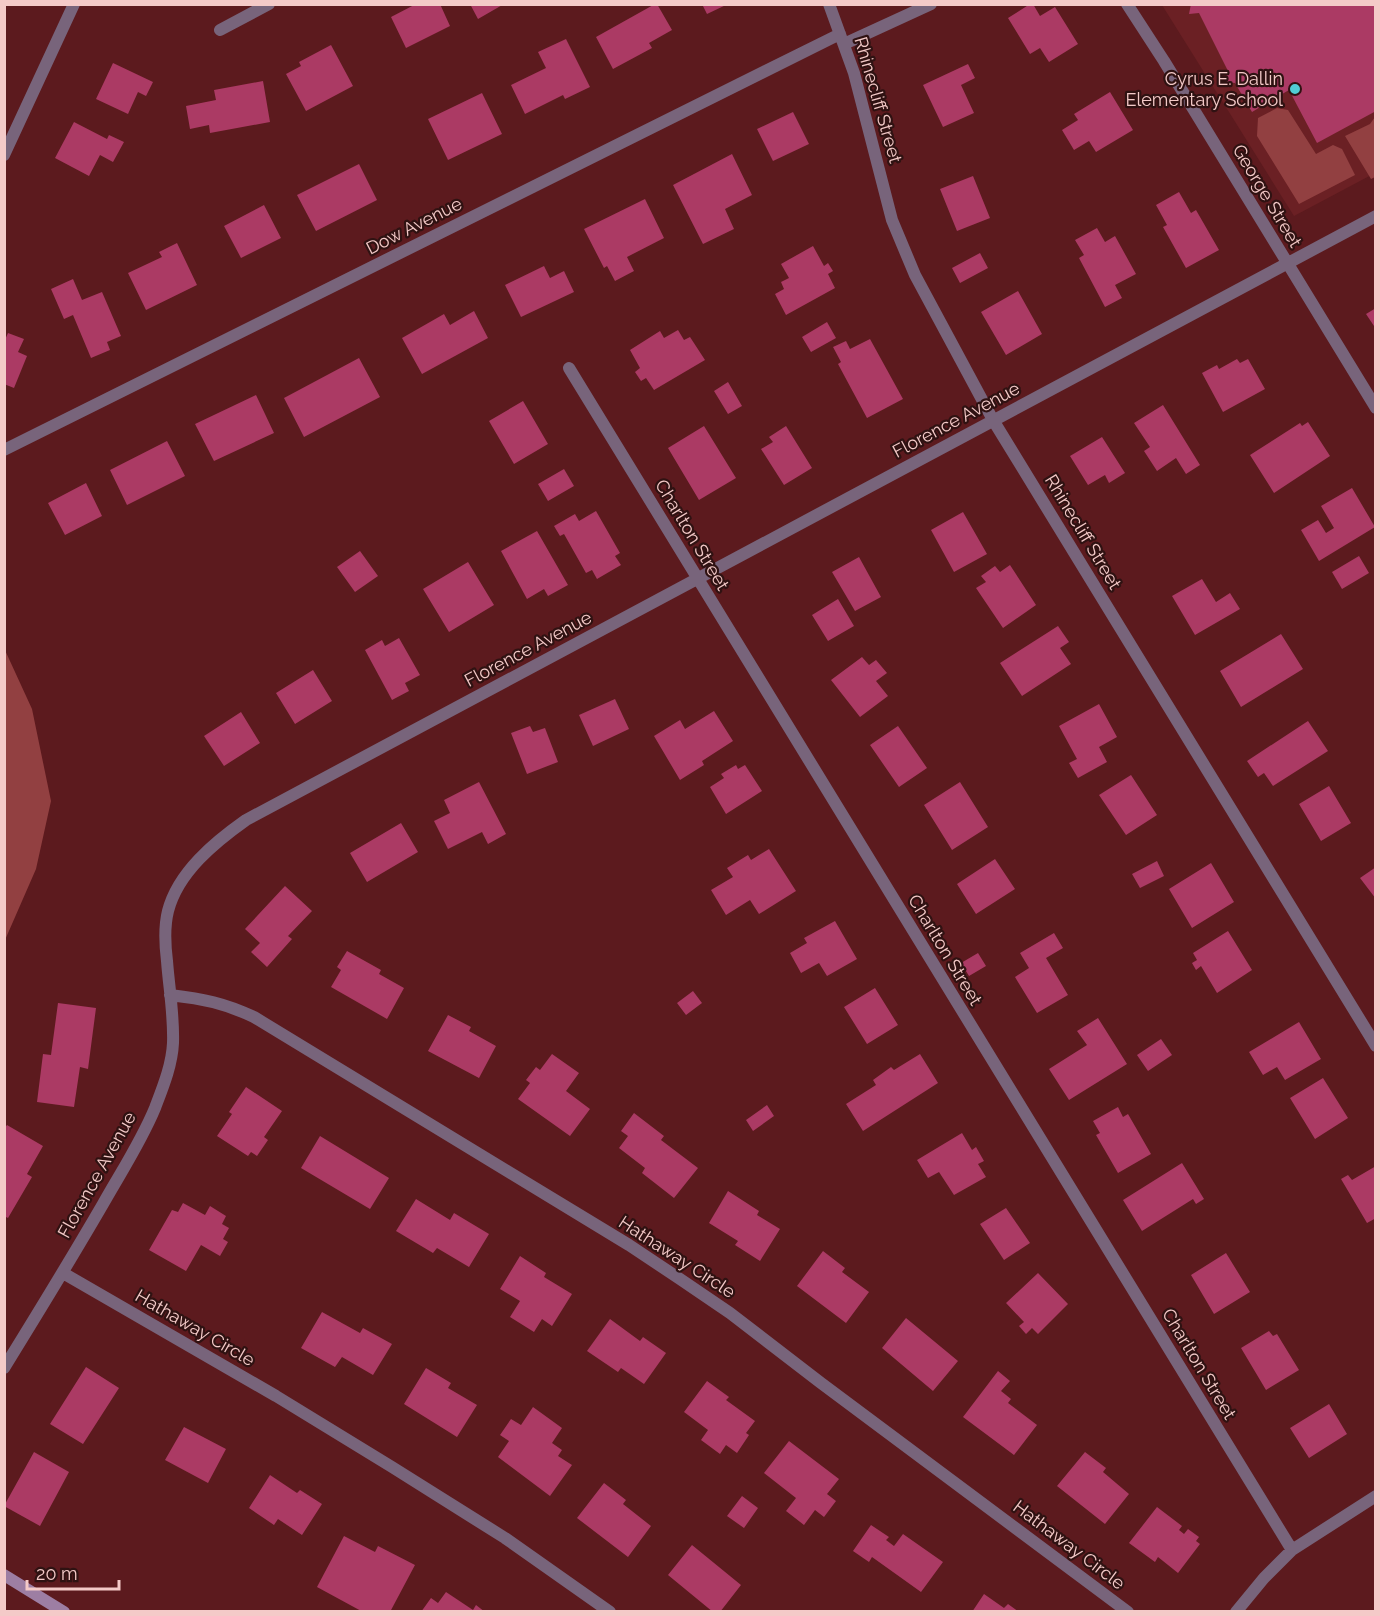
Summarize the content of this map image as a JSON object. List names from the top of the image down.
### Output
{
  "streets": {
    "street": [
      "Rhinecliff Street",
      "George Street",
      "Dow Avenue",
      "Florence Avenue",
      "Charlton Street",
      "Hathaway Circle"
    ]
  },
  "crossings": [
    ["Rhinecliff Street", "Dow Avenue"],
    ["Rhinecliff Street", "Florence Avenue"],
    ["George Street", "Florence Avenue"],
    ["Florence Avenue", "Charlton Street"],
    ["Florence Avenue", "Hathaway Circle"]
  ],
  "places": ["Cyrus E. Dallin Elementary School"],
  "scale_bar": "20 m"
}
